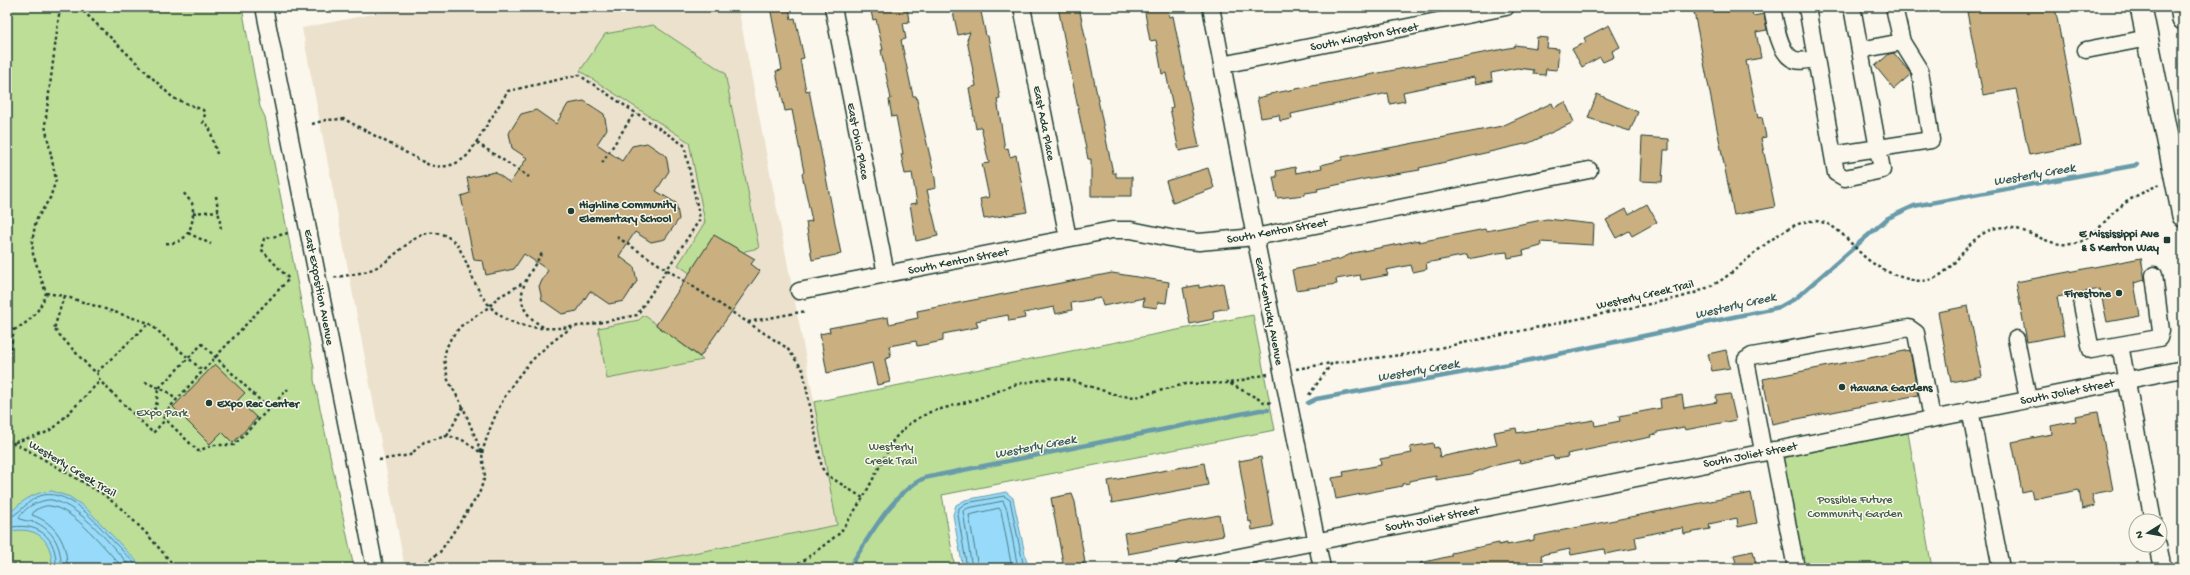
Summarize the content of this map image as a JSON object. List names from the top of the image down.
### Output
{
  "streets": {
    "street": [
      "South Kingston Street",
      "East Ada Place",
      "East Ohio Place",
      "South Kenton Street",
      "East Exposition Avenue",
      "East Kentucky Avenue",
      "South Joliet Street"
    ],
    "path": ["Westerly Creek Trail"]
  },
  "crossings": [
    ["South Kingston Street", "East Kentucky Avenue"],
    ["East Ada Place", "South Kenton Street"],
    ["East Ohio Place", "South Kenton Street"],
    ["South Kenton Street", "East Kentucky Avenue"],
    ["East Kentucky Avenue", "South Joliet Street"]
  ],
  "water": ["Westerly Creek"],
  "parks": ["Expo Park", "Westerly Creek Trail", "Possible Future Community Garden"],
  "places": {
    "other": [
      "Highline Community Elementary School",
      "Firestone",
      "Havana Gardens",
      "Expo Rec Center"
    ],
    "transit": ["E Mississippi Ave & S Kenton Way"]
  },
  "north": "left"
}
